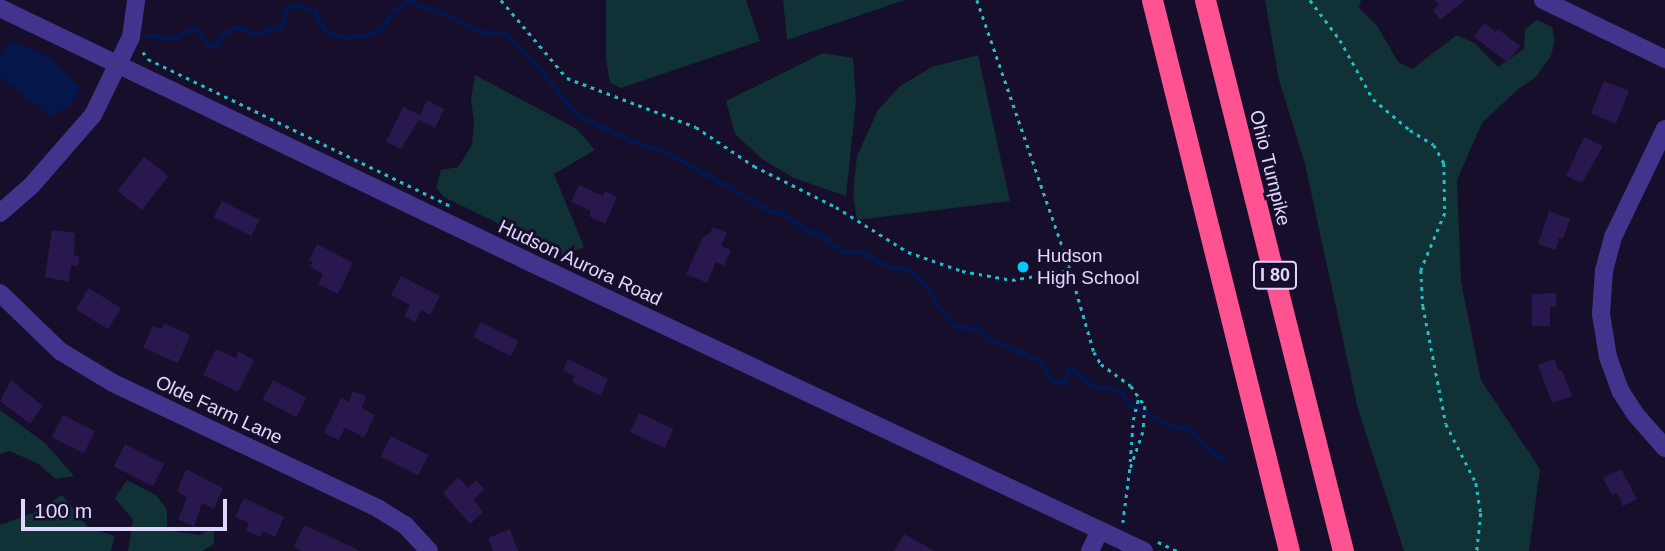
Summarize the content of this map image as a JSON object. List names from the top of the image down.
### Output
{
  "streets": {
    "highway": ["Ohio Turnpike", "I 80"],
    "street": ["Hudson Aurora Road", "Olde Farm Lane"]
  },
  "places": ["Hudson High School"],
  "scale_bar": "100 m"
}
